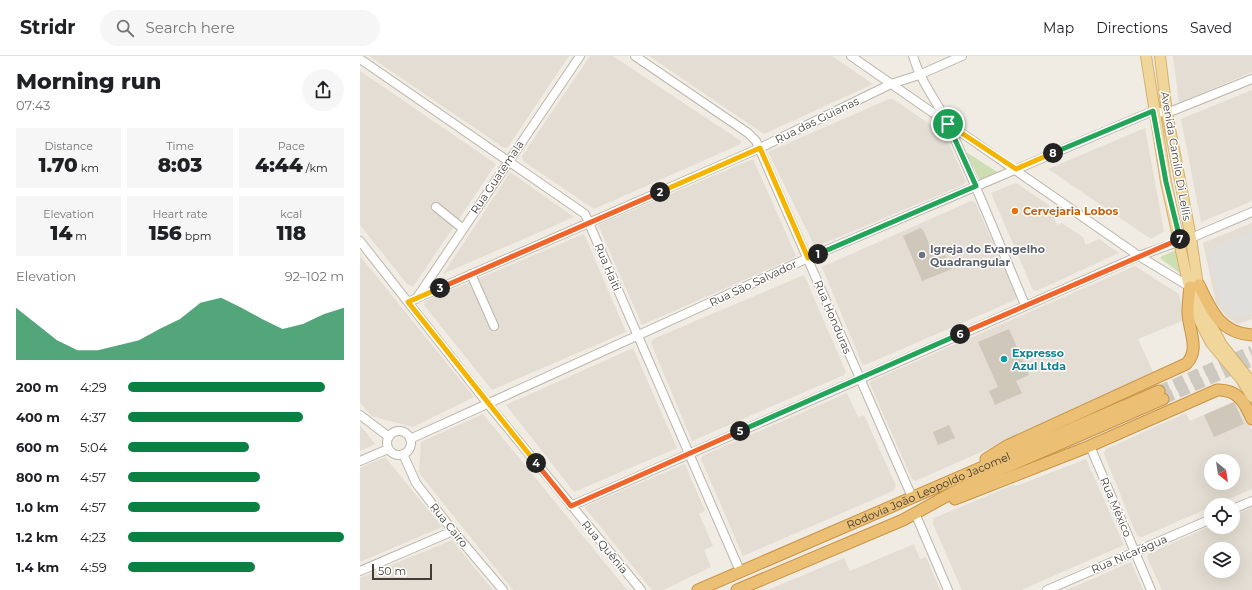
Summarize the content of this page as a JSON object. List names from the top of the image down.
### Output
{
  "streets": {
    "highway": ["Rodovia João Leopoldo Jacomel"],
    "main road": ["Avenida Camilo Di Lellis"],
    "street": [
      "Rua das Guianas",
      "Rua Guatemala",
      "Rua Haiti",
      "Rua São Salvador",
      "Rua Honduras",
      "Rua México",
      "Rua Cairo",
      "Rua Quênia",
      "Rua Nicarágua"
    ]
  },
  "crossings": [
    ["Rua das Guianas", "Rua Guatemala"],
    ["Rua das Guianas", "Rua Haiti"],
    ["Rua das Guianas", "Rua Honduras"],
    ["Rua das Guianas", "Rua Quênia"],
    ["Avenida Camilo Di Lellis", "Rua São Salvador"],
    ["Rua Guatemala", "Rua Haiti"],
    ["Rua Guatemala", "Rua Quênia"],
    ["Rua Haiti", "Rua São Salvador"],
    ["Rua Haiti", "Rodovia João Leopoldo Jacomel"],
    ["Rua São Salvador", "Rua Honduras"],
    ["Rua São Salvador", "Rua Cairo"],
    ["Rua São Salvador", "Rua Quênia"],
    ["Rua Honduras", "Rodovia João Leopoldo Jacomel"],
    ["Rua México", "Rua Nicarágua"]
  ],
  "places": ["Cervejaria Lobos", "Igreja do Evangelho Quadrangular", "Expresso Azul Ltda"],
  "scale_bar": "50 m",
  "north": "bottom right",
  "page": {
    "header": "Stridr",
    "search": "Search here",
    "nav": ["Map", "Directions", "Saved"],
    "heading": ["Morning run", "07:43"],
    "stats": [
      ["Distance", "1.70 km"],
      ["Time", "8:03"],
      ["Pace", "4:44 /km"],
      ["Elevation", "14 m"],
      ["Heart rate", "156 bpm"],
      ["kcal", "118"]
    ],
    "pins": [
      "8",
      "2",
      "7",
      "1",
      "3",
      "6",
      "5",
      "4"
    ],
    "chart": ["Elevation", "92–102 m"],
    "list": [
      {
        "name": "200 m",
        "note": "4:29"
      },
      {
        "name": "400 m",
        "note": "4:37"
      },
      {
        "name": "600 m",
        "note": "5:04"
      },
      {
        "name": "800 m",
        "note": "4:57"
      },
      {
        "name": "1.0 km",
        "note": "4:57"
      },
      {
        "name": "1.2 km",
        "note": "4:23"
      },
      {
        "name": "1.4 km",
        "note": "4:59"
      }
    ],
    "scale": "50 m"
  }
}
